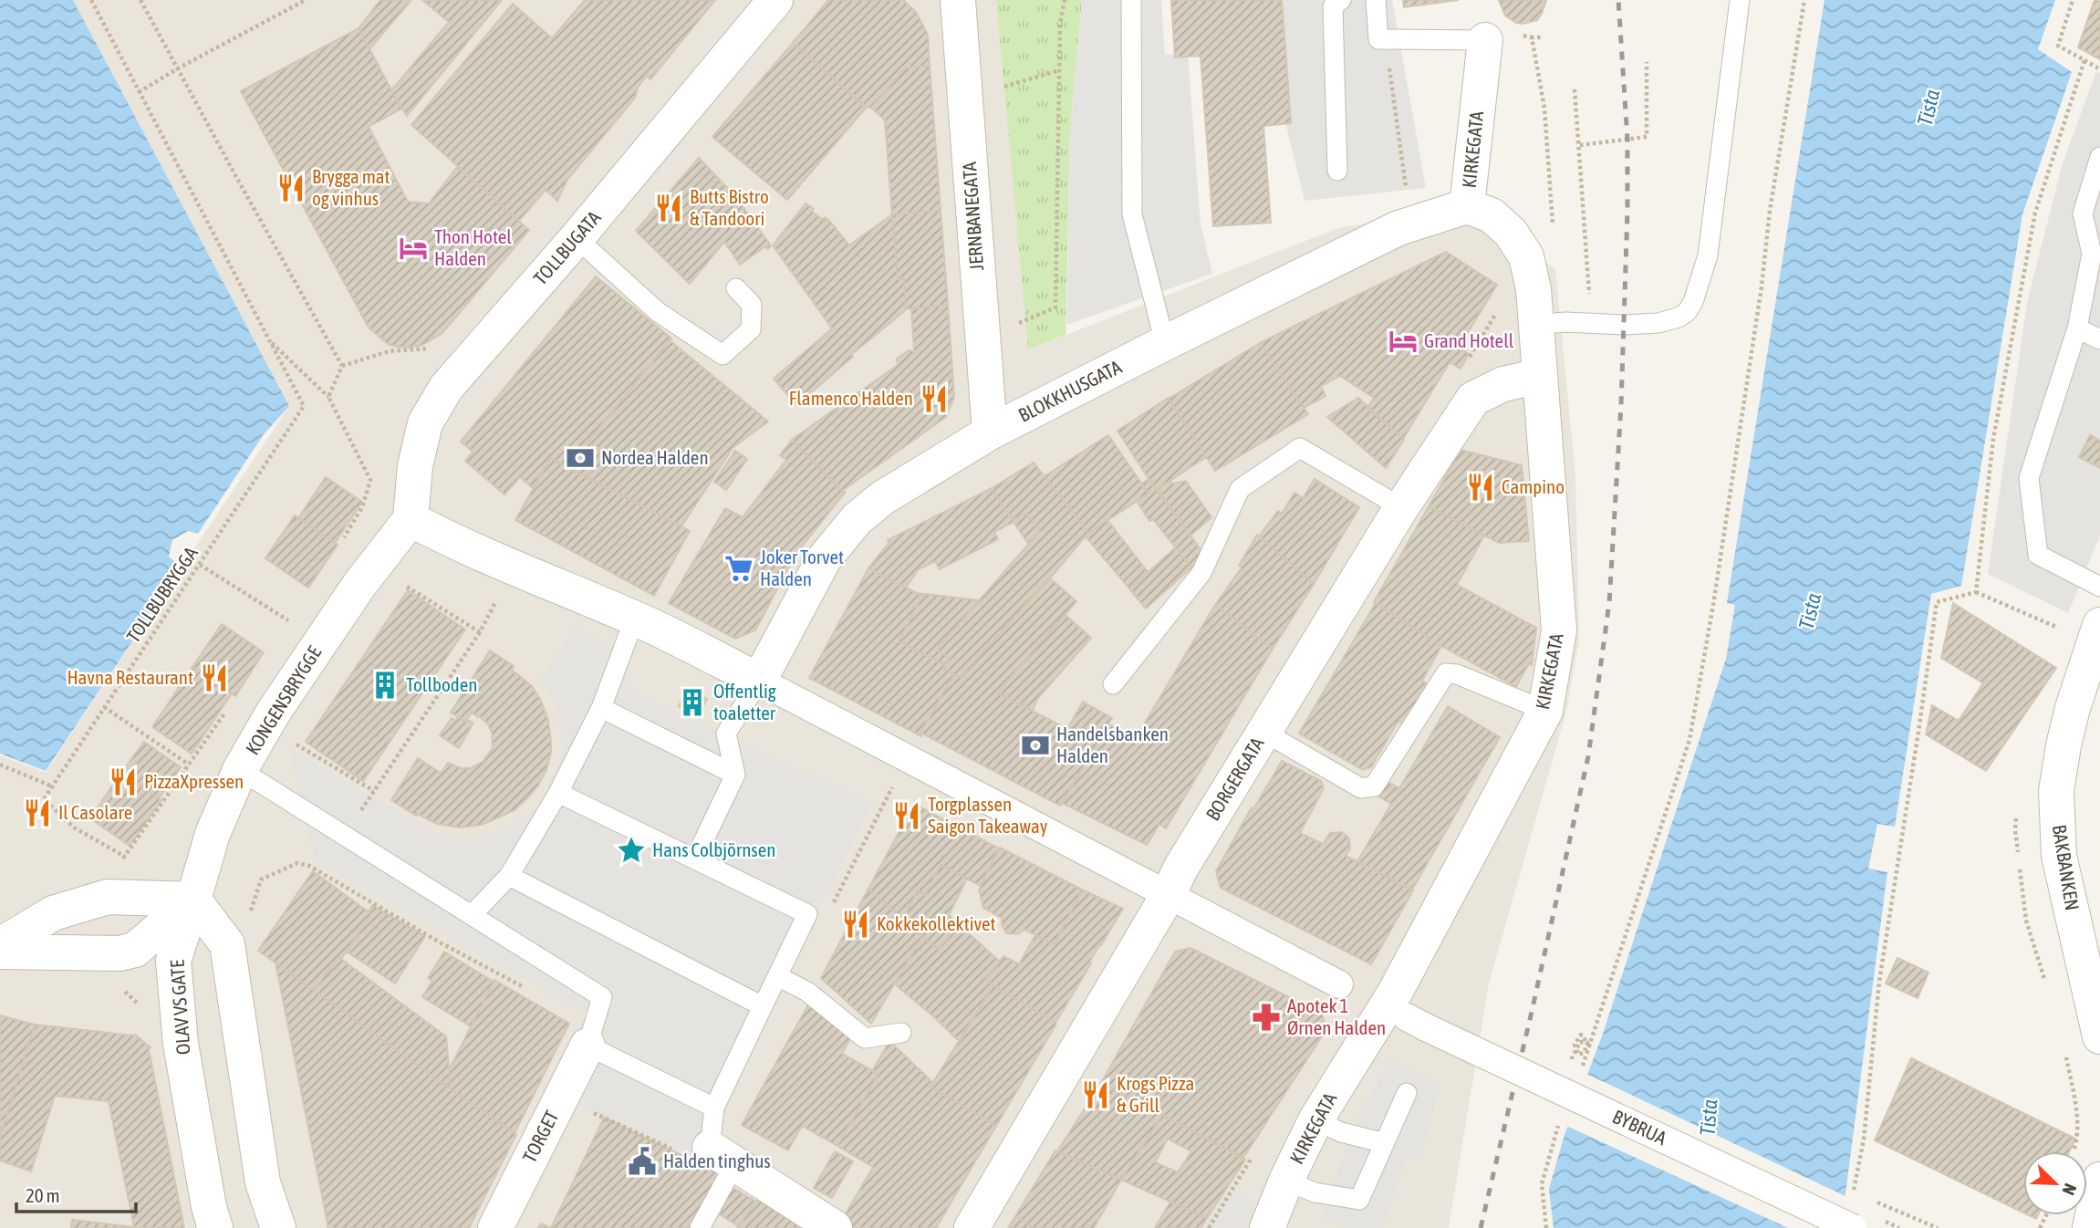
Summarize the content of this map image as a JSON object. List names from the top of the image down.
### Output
{
  "streets": {
    "street": [
      "KIRKEGATA",
      "JERNBANEGATA",
      "TOLLBUGATA",
      "BLOKKHUSGATA",
      "KONGENSBRYGGE",
      "BORGERGATA",
      "BAKBANKEN",
      "OLAV VS GATE",
      "BYBRUA",
      "TORGET"
    ],
    "path": ["TOLLBUBRYGGA"]
  },
  "crossings": [
    ["KIRKEGATA", "BLOKKHUSGATA"],
    ["KIRKEGATA", "BORGERGATA"],
    ["JERNBANEGATA", "BLOKKHUSGATA"],
    ["TOLLBUGATA", "KONGENSBRYGGE"],
    ["KONGENSBRYGGE", "OLAV VS GATE"]
  ],
  "water": ["Tista"],
  "places": {
    "restaurant": [
      "Brygga mat og vinhus",
      "Butts Bistro & Tandoori",
      "Flamenco Halden",
      "Campino",
      "Havna Restaurant",
      "PizzaXpressen",
      "Il Casolare",
      "Torgplassen Saigon Takeaway",
      "Kokkekollektivet",
      "Krogs Pizza & Grill"
    ],
    "hotel": ["Thon Hotel Halden", "Grand Hotell"],
    "bank": ["Nordea Halden", "Handelsbanken Halden"],
    "supermarket": ["Joker Torvet Halden"],
    "building": ["Tollboden", "Offentlig toaletter"],
    "place": ["Hans Colbjörnsen"],
    "pharmacy": ["Apotek 1 Ørnen Halden"],
    "public building": ["Halden tinghus"]
  },
  "scale_bar": "20 m",
  "north": "bottom right"
}
